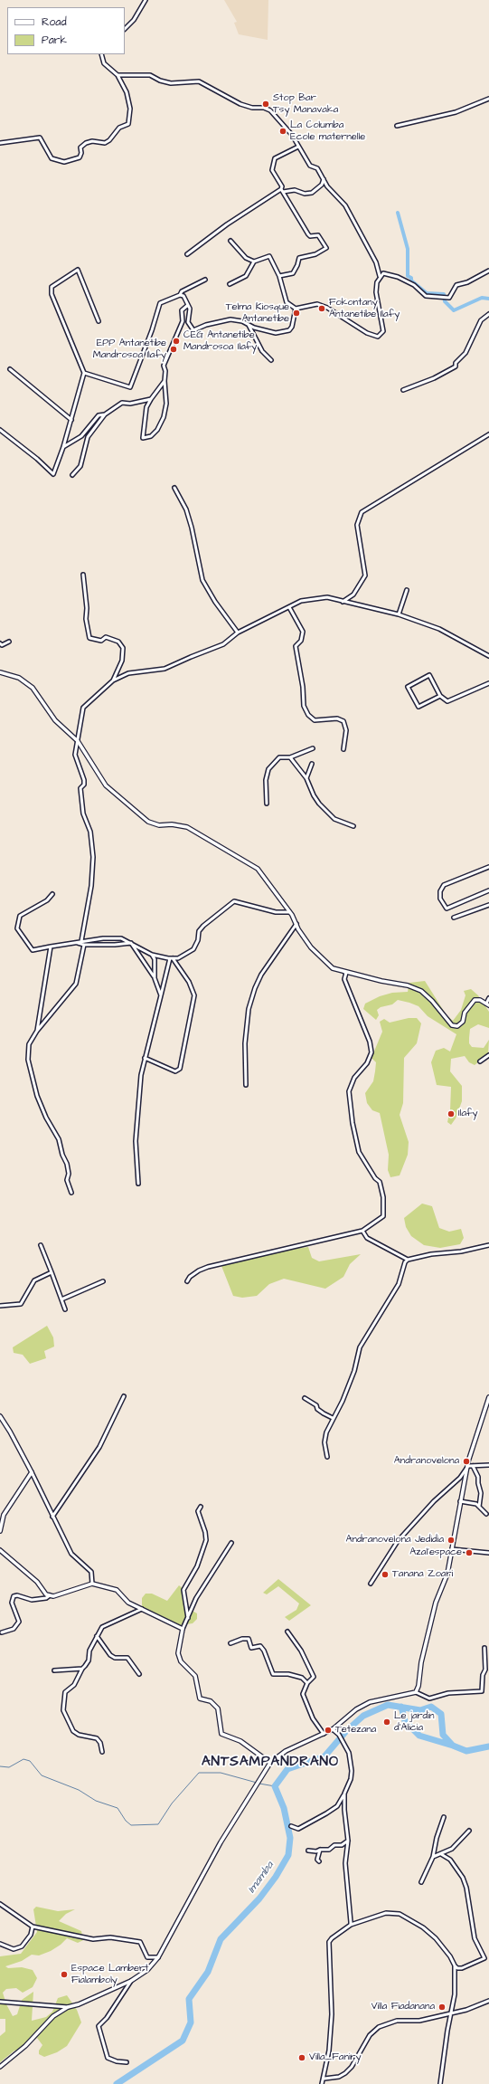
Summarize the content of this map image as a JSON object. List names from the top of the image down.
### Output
{
  "districts": ["ANTSAMPANDRANO"],
  "water": ["Imamba"],
  "places": [
    "Stop Bar Tsy Manavaka",
    "La Columba Ecole maternelle",
    "Fokontany Antanetibe Ilafy",
    "Telma Kiosque Antanetibe",
    "CEG Antanetibe Mandrosoa Ilafy",
    "EPP Antanetibe Mandrosoa Ilafy",
    "Ilafy",
    "Andranovelona",
    "Andranovelona Jedidia",
    "Azal'espace",
    "Tanana Zoari",
    "Le jardin d'Alicia",
    "Tetezana",
    "Espace Lambert Fialamboly",
    "Villa Fiadanana",
    "Villa_Faniry"
  ],
  "legend": ["Road", "Park"]
}
